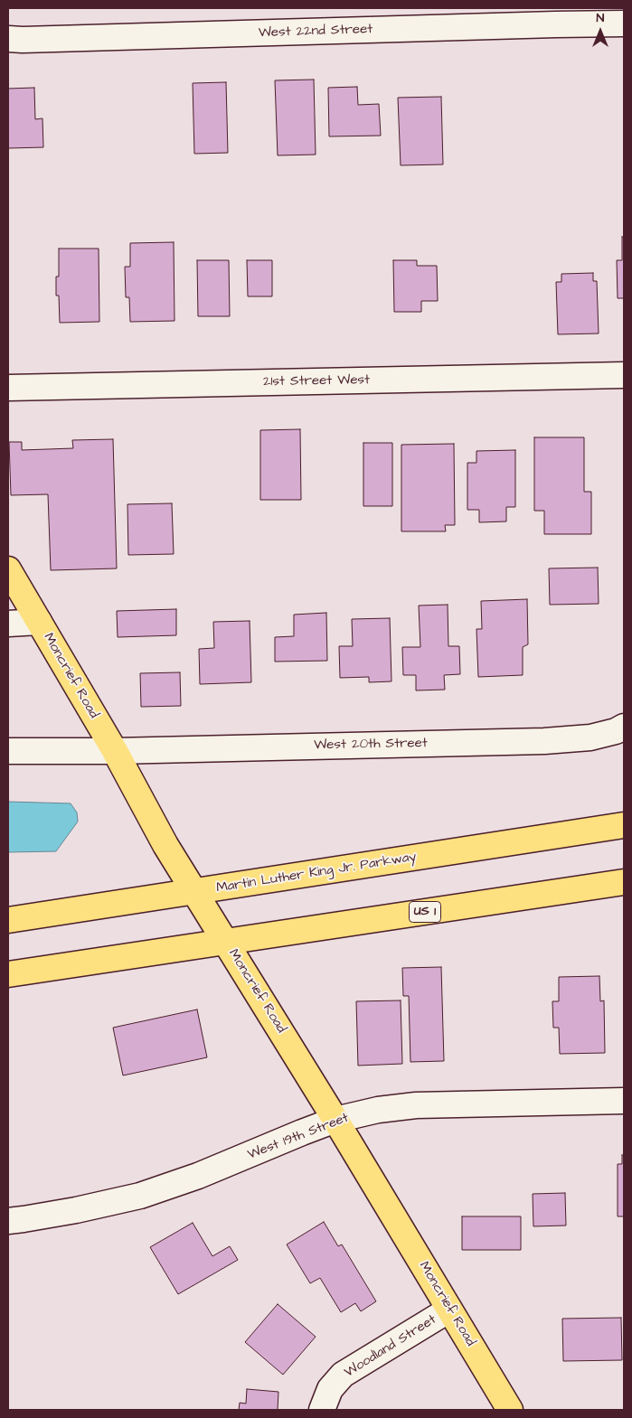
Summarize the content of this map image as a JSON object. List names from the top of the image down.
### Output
{
  "streets": {
    "main road": ["Moncrief Road", "Martin Luther King Jr. Parkway", "US 1"],
    "street": [
      "West 22nd Street",
      "21st Street West",
      "West 20th Street",
      "West 19th Street",
      "Woodland Street"
    ]
  },
  "crossings": [
    ["Moncrief Road", "West 20th Street"],
    ["Moncrief Road", "Martin Luther King Jr. Parkway"],
    ["Moncrief Road", "US 1"],
    ["Moncrief Road", "West 19th Street"],
    ["Moncrief Road", "Woodland Street"]
  ],
  "north": "top"
}
